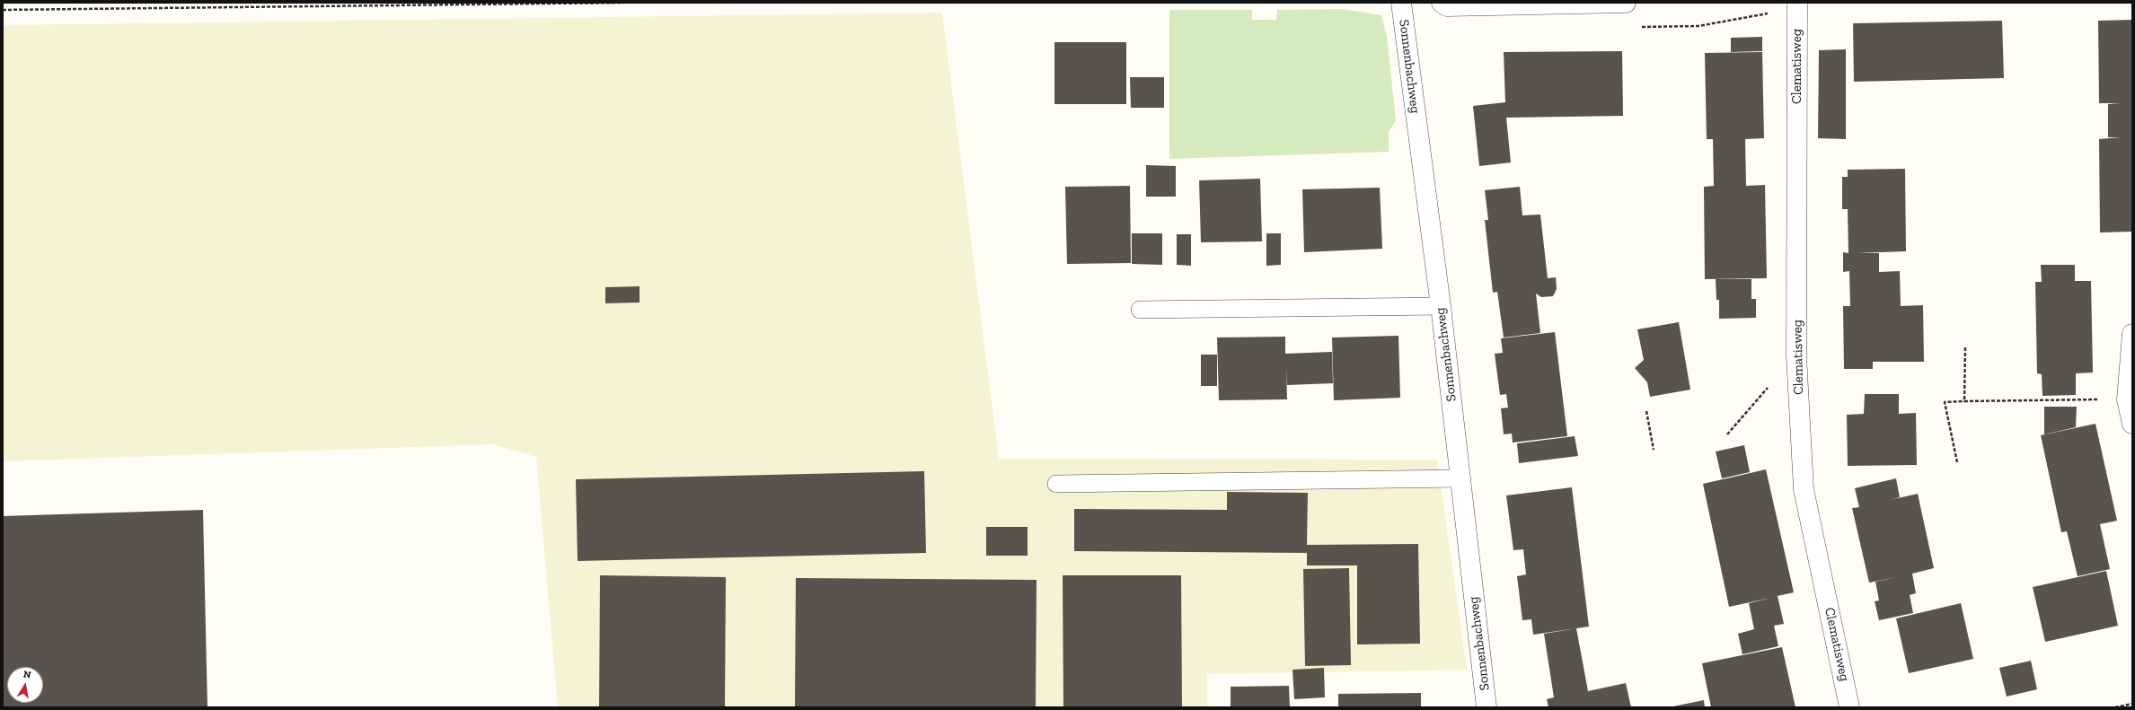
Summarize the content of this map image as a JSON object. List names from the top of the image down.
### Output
{
  "streets": {
    "street": ["Sonnenbachweg", "Clematisweg"]
  },
  "north": "top"
}
